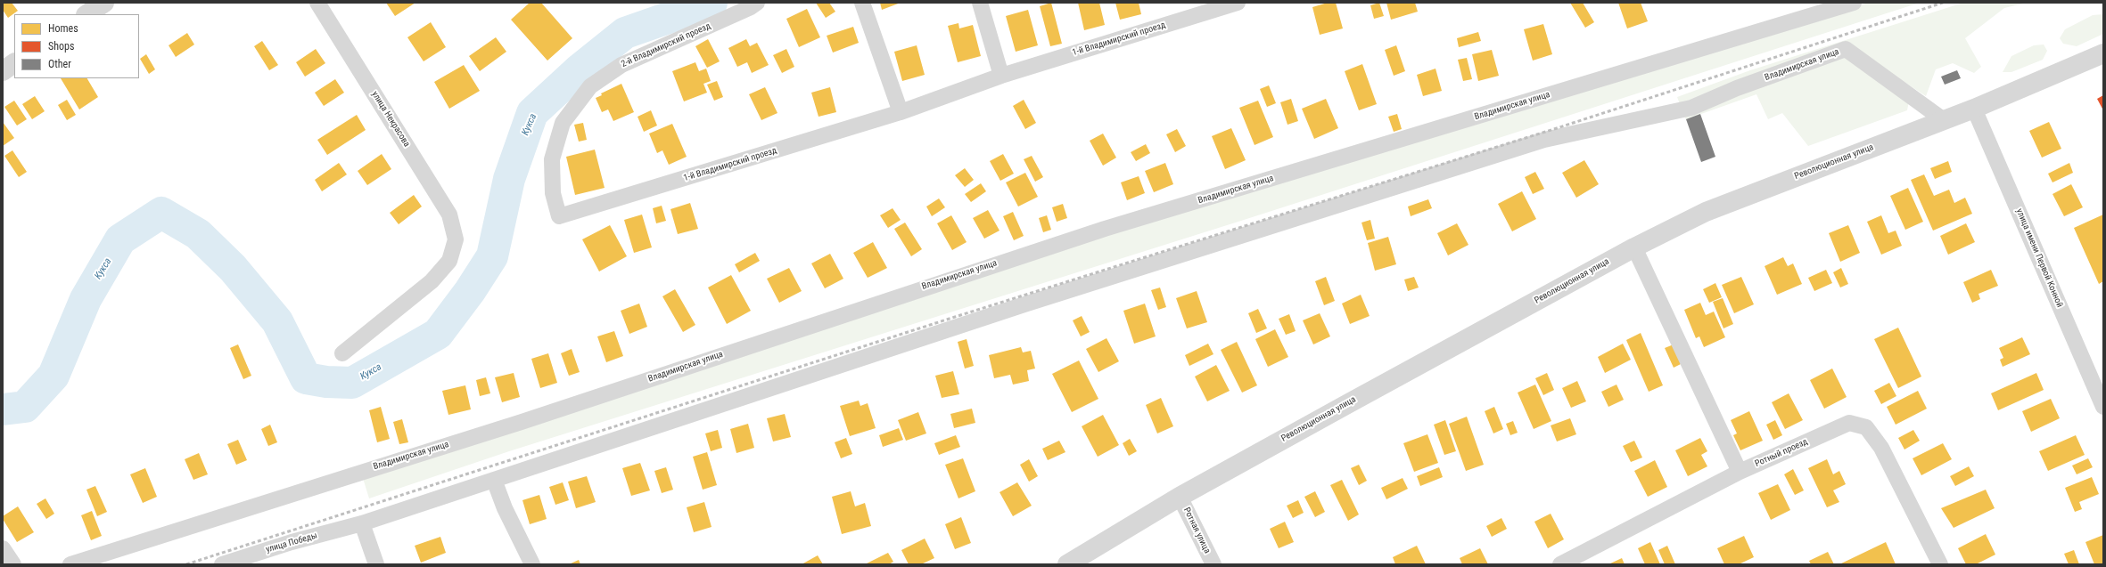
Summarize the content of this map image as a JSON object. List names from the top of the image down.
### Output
{
  "streets": {
    "street": [
      "1-й Владимирский проезд",
      "2-й Владимирский проезд",
      "Владимирская улица",
      "улица Некрасова",
      "Революционная улица",
      "улица имени Первой Конной",
      "Ротный проезд",
      "Ротная улица",
      "улица Победы"
    ]
  },
  "crossings": [
    ["1-й Владимирский проезд", "2-й Владимирский проезд"],
    ["Владимирская улица", "Революционная улица"],
    ["Владимирская улица", "улица Победы"],
    ["Революционная улица", "улица имени Первой Конной"],
    ["Революционная улица", "Ротная улица"]
  ],
  "water": ["Кукса"],
  "legend": ["Homes", "Shops", "Other"]
}
